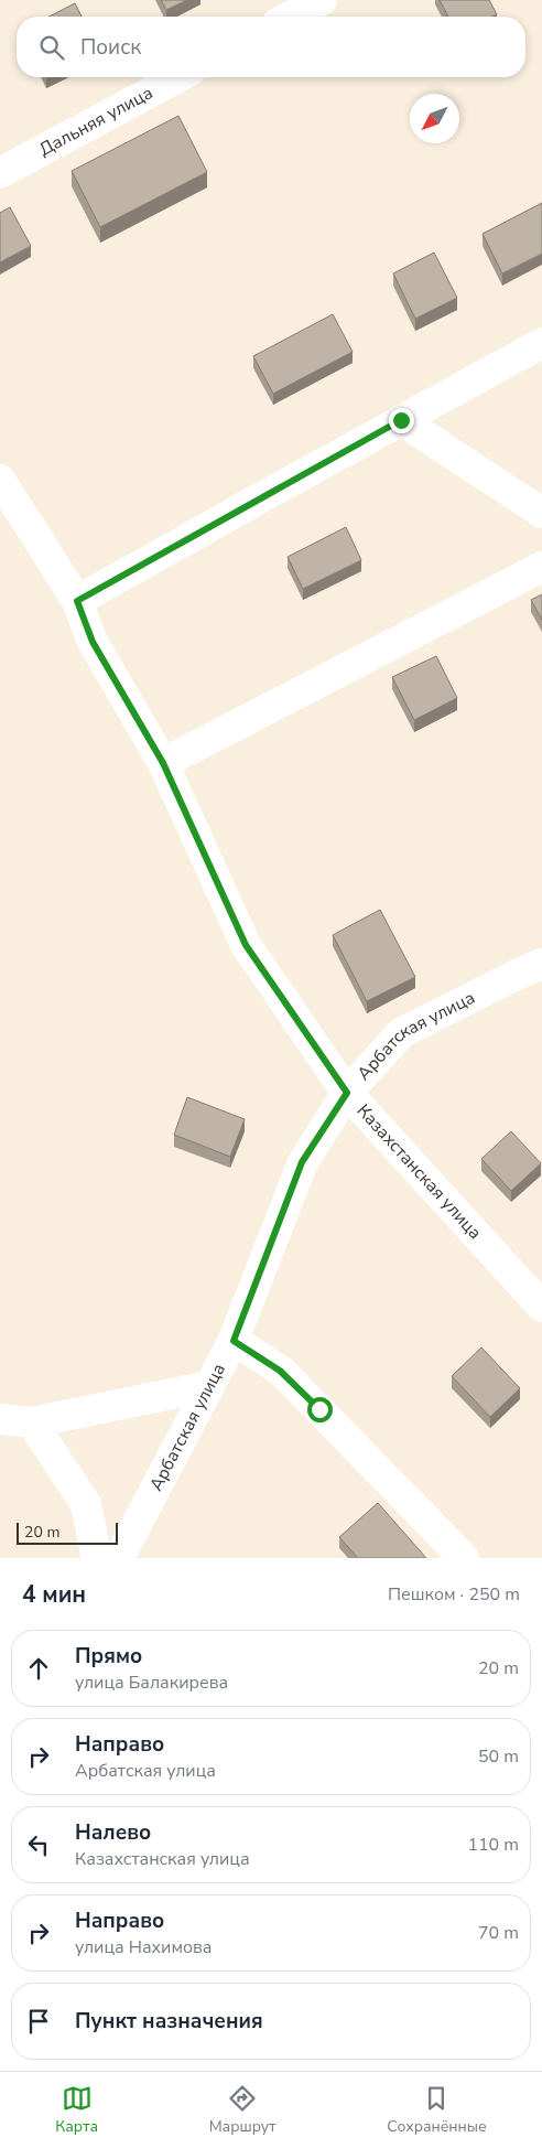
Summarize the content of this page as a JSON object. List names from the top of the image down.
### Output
{
  "streets": {
    "street": ["Дальняя улица", "Арбатская улица", "Казахстанская улица"]
  },
  "crossings": [
    ["Арбатская улица", "Казахстанская улица"]
  ],
  "scale_bar": "20 m",
  "north": "bottom left",
  "page": {
    "search": "Поиск",
    "scale": "20 m",
    "heading": ["4 мин", "Пешком · 250 m"],
    "list": [
      ["Прямо", "улица Балакирева", "20 m"],
      ["Направо", "Арбатская улица", "50 m"],
      ["Налево", "Казахстанская улица", "110 m"],
      ["Направо", "улица Нахимова", "70 m"],
      "Пункт назначения"
    ],
    "nav": ["Карта", "Маршрут", "Сохранённые"]
  }
}
